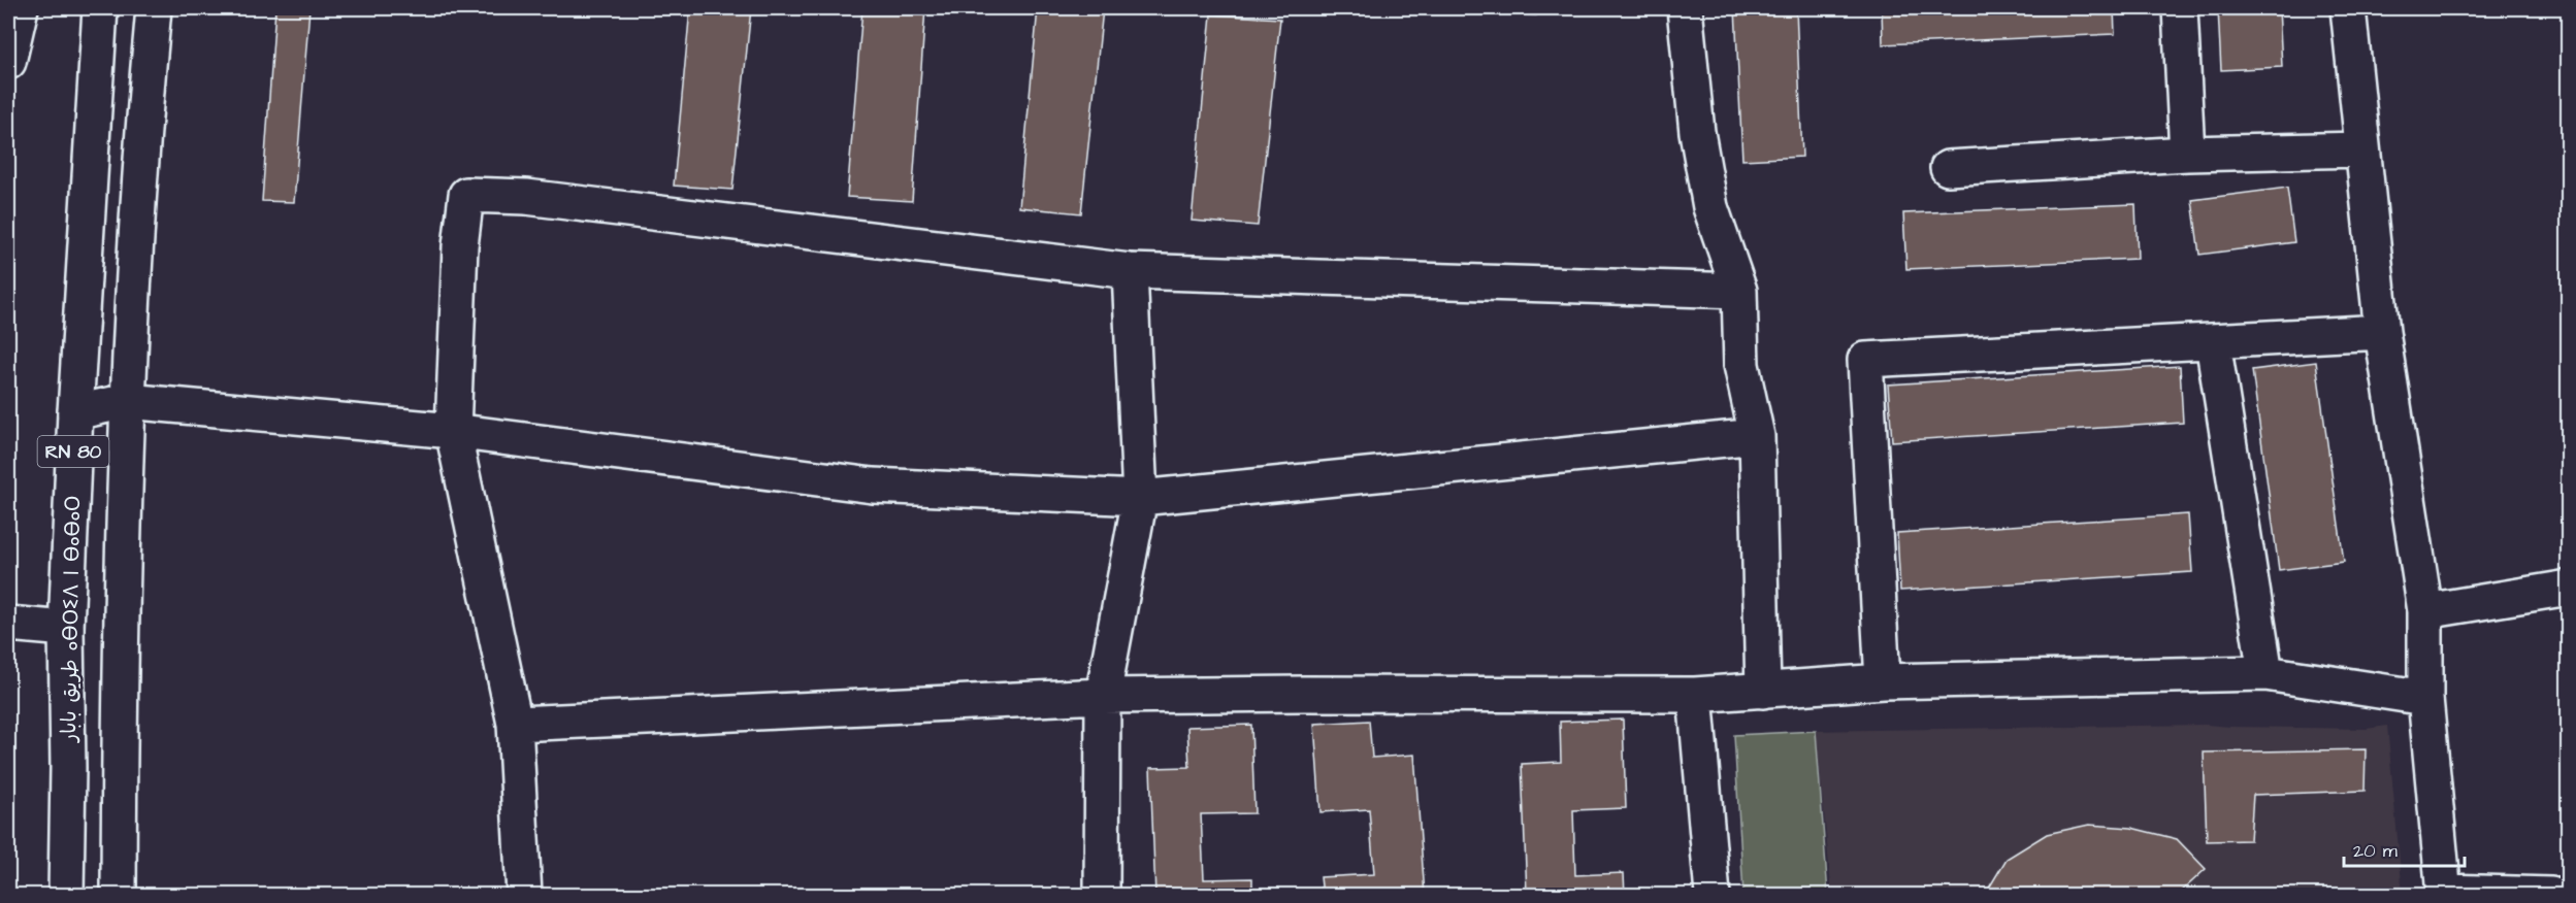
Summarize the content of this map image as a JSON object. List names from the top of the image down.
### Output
{
  "streets": {
    "street": ["RN 80", "طريق بابار ⴰⴱⵔⵉⴷ ⵏ ⴱⴰⴱⴰⵔ"]
  },
  "scale_bar": "20 m"
}
